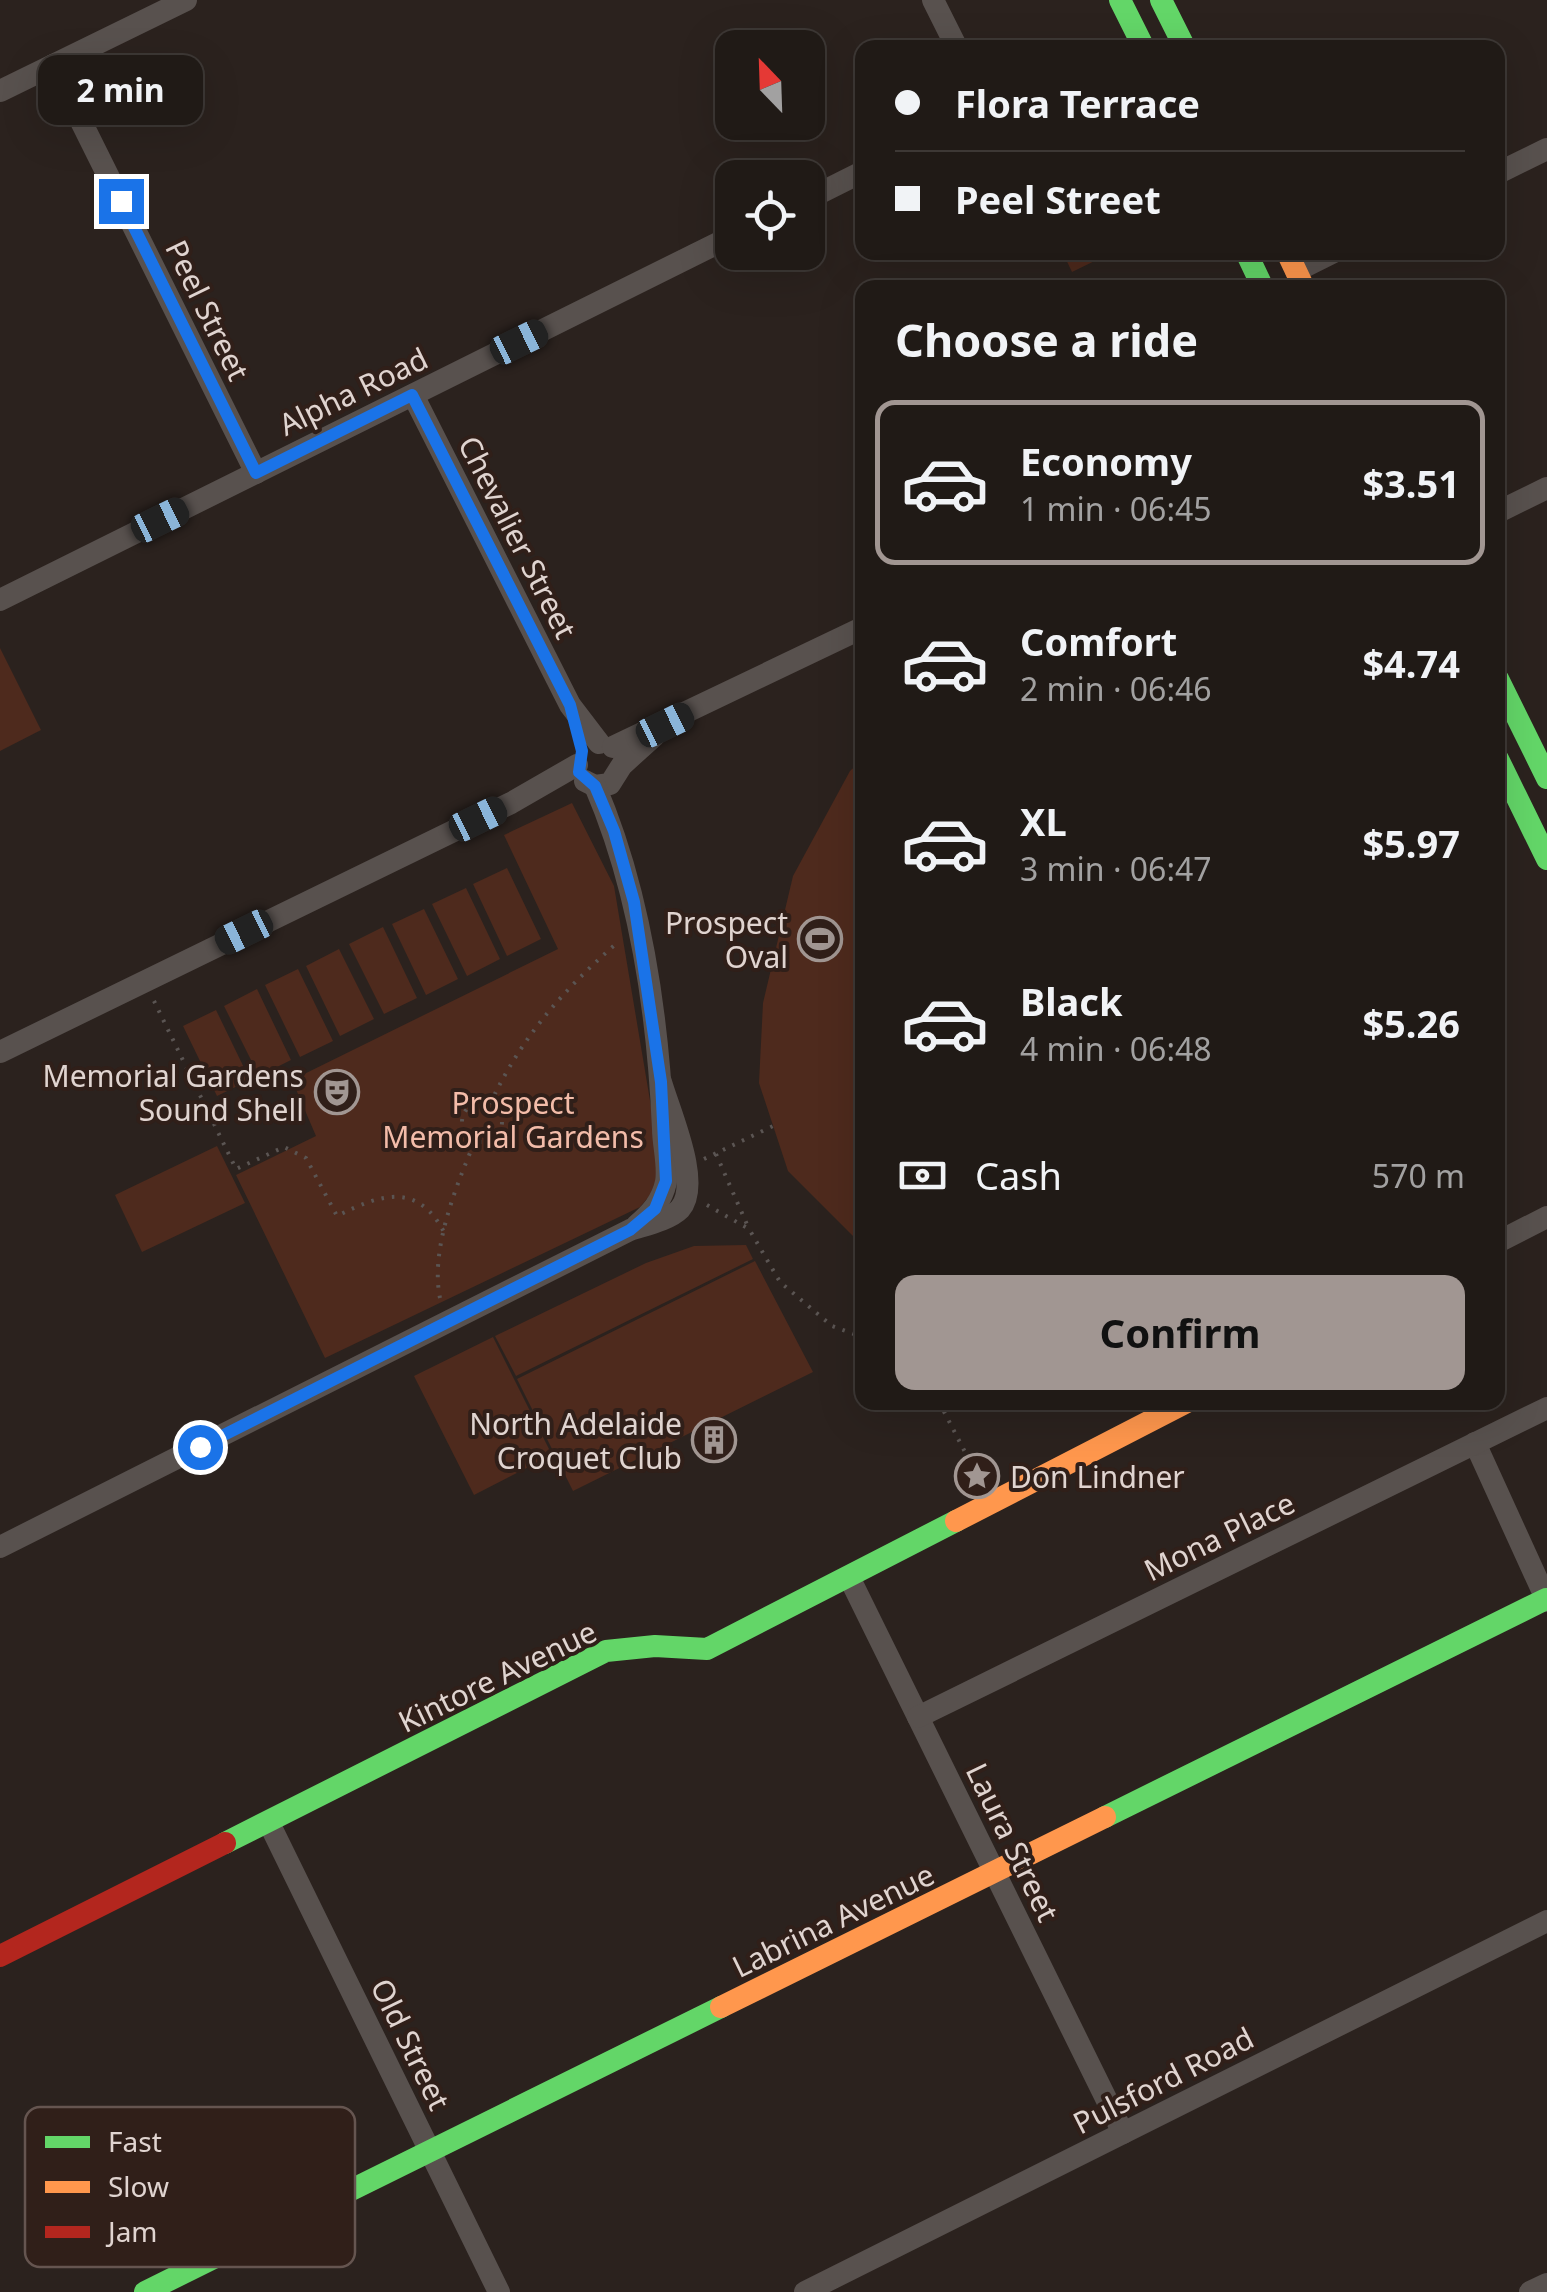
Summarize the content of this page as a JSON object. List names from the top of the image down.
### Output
{
  "streets": {
    "main road": ["Kintore Avenue", "Labrina Avenue"],
    "street": [
      "Peel Street",
      "Alpha Road",
      "Chevalier Street",
      "Mona Place",
      "Laura Street",
      "Old Street",
      "Pulsford Road"
    ]
  },
  "crossings": [
    ["Peel Street", "Alpha Road"],
    ["Alpha Road", "Chevalier Street"],
    ["Mona Place", "Laura Street"],
    ["Kintore Avenue", "Laura Street"],
    ["Kintore Avenue", "Old Street"],
    ["Laura Street", "Labrina Avenue"],
    ["Laura Street", "Pulsford Road"],
    ["Labrina Avenue", "Old Street"]
  ],
  "parks": ["Prospect Memorial Gardens"],
  "places": {
    "sports": ["Prospect Oval"],
    "theatre": ["Memorial Gardens Sound Shell"],
    "building": ["North Adelaide Croquet Club"],
    "place": ["Don Lindner"]
  },
  "legend": ["Fast", "Slow", "Jam"],
  "north": "top left",
  "page": {
    "banner": ["Flora Terrace", "Peel Street"],
    "bubble": "2 min",
    "heading": "Choose a ride",
    "list": [
      {
        "name": "Economy",
        "note": "1 min · 06:45",
        "value": "$3.51"
      },
      {
        "name": "Comfort",
        "note": "2 min · 06:46",
        "value": "$4.74"
      },
      {
        "name": "XL",
        "note": "3 min · 06:47",
        "value": "$5.97"
      },
      {
        "name": "Black",
        "note": "4 min · 06:48",
        "value": "$5.26"
      }
    ],
    "pay": ["Cash", "570 m"],
    "buttons": "Confirm"
  }
}
